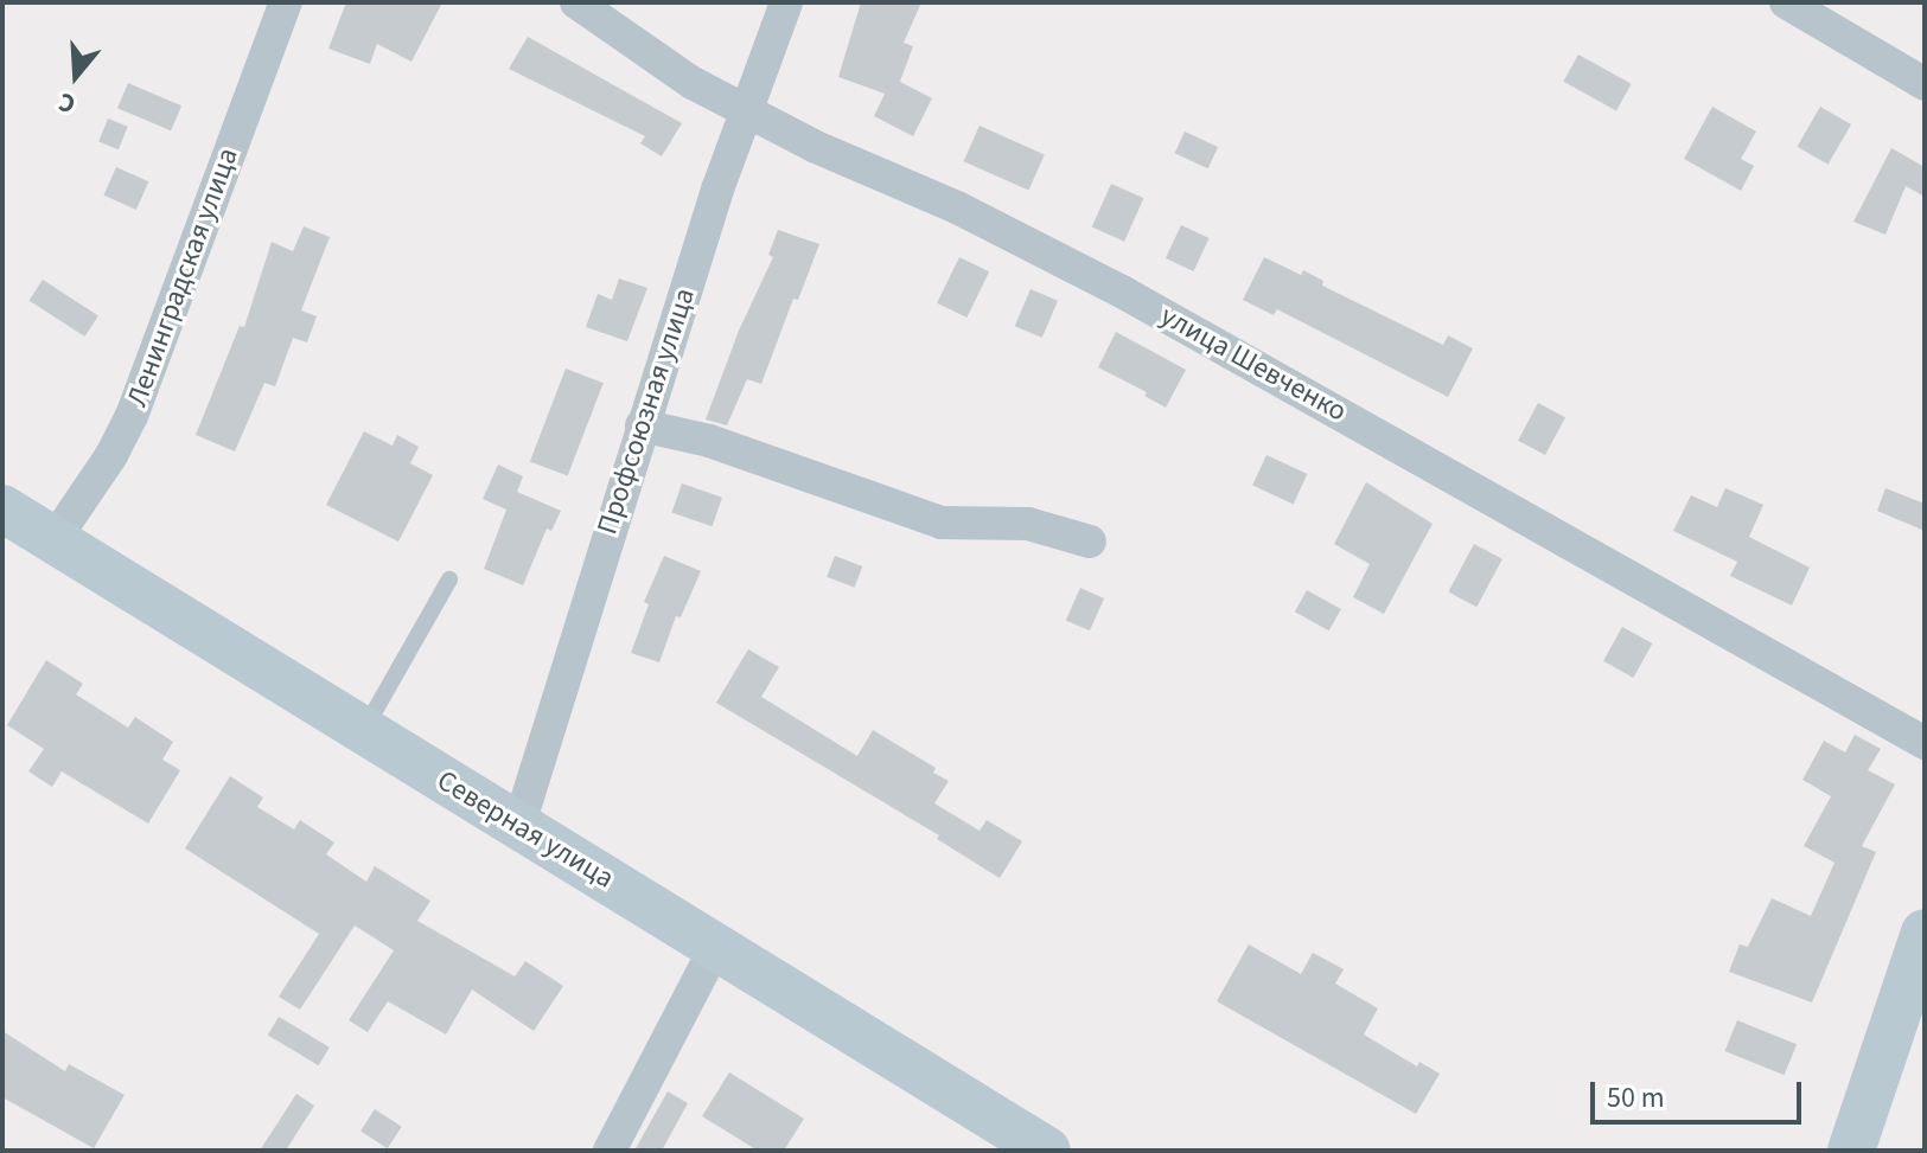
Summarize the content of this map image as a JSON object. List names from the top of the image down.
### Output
{
  "streets": {
    "street": [
      "Ленинградская улица",
      "улица Шевченко",
      "Профсоюзная улица",
      "Северная улица"
    ]
  },
  "crossings": [
    ["Ленинградская улица", "Северная улица"],
    ["улица Шевченко", "Профсоюзная улица"],
    ["Профсоюзная улица", "Северная улица"]
  ],
  "scale_bar": "50 m",
  "north": "bottom"
}
